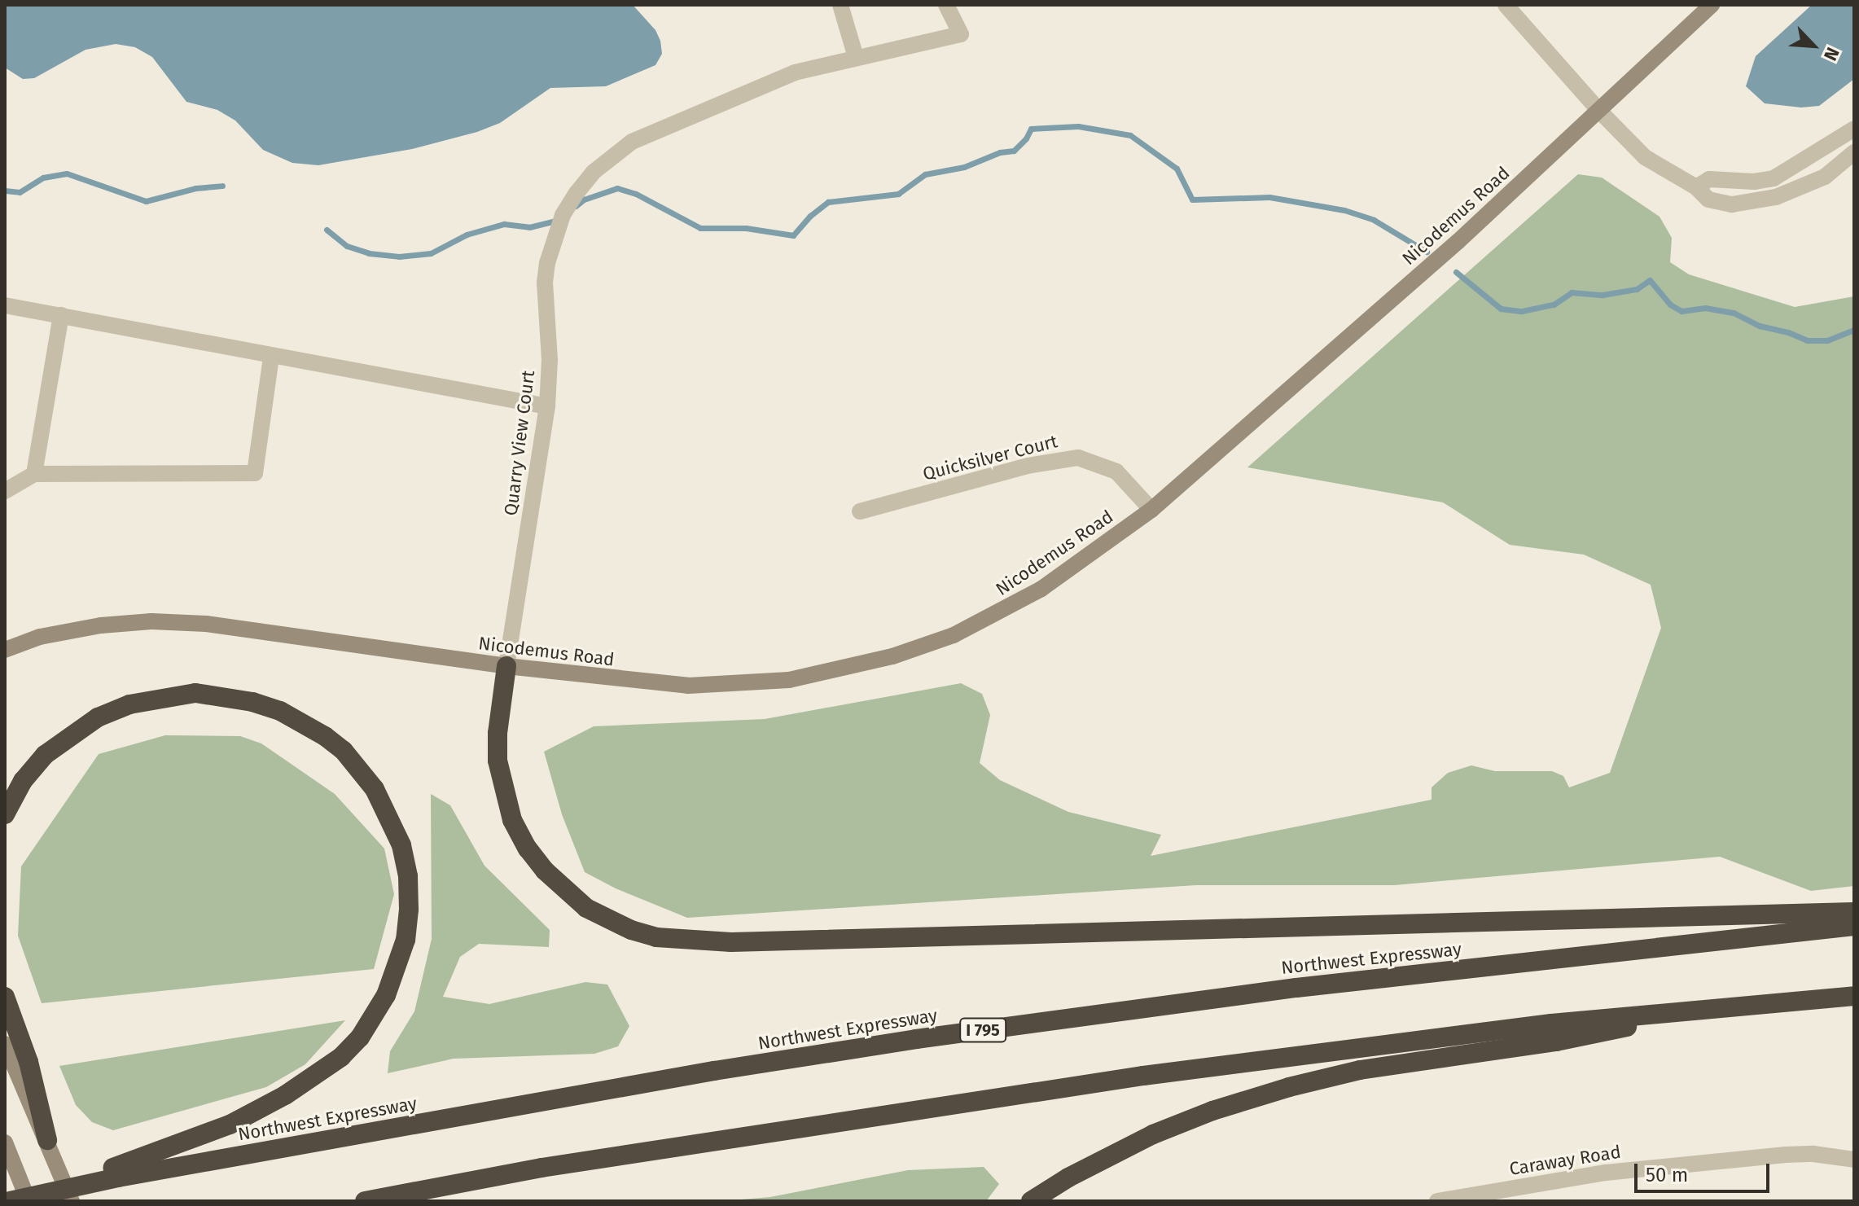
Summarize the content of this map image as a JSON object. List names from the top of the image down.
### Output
{
  "streets": {
    "highway": ["Northwest Expressway", "I 795"],
    "street": [
      "Nicodemus Road",
      "Quarry View Court",
      "Quicksilver Court",
      "Caraway Road"
    ]
  },
  "crossings": [
    ["Nicodemus Road", "Quarry View Court"],
    ["Nicodemus Road", "Quicksilver Court"]
  ],
  "scale_bar": "50 m",
  "north": "bottom right"
}
